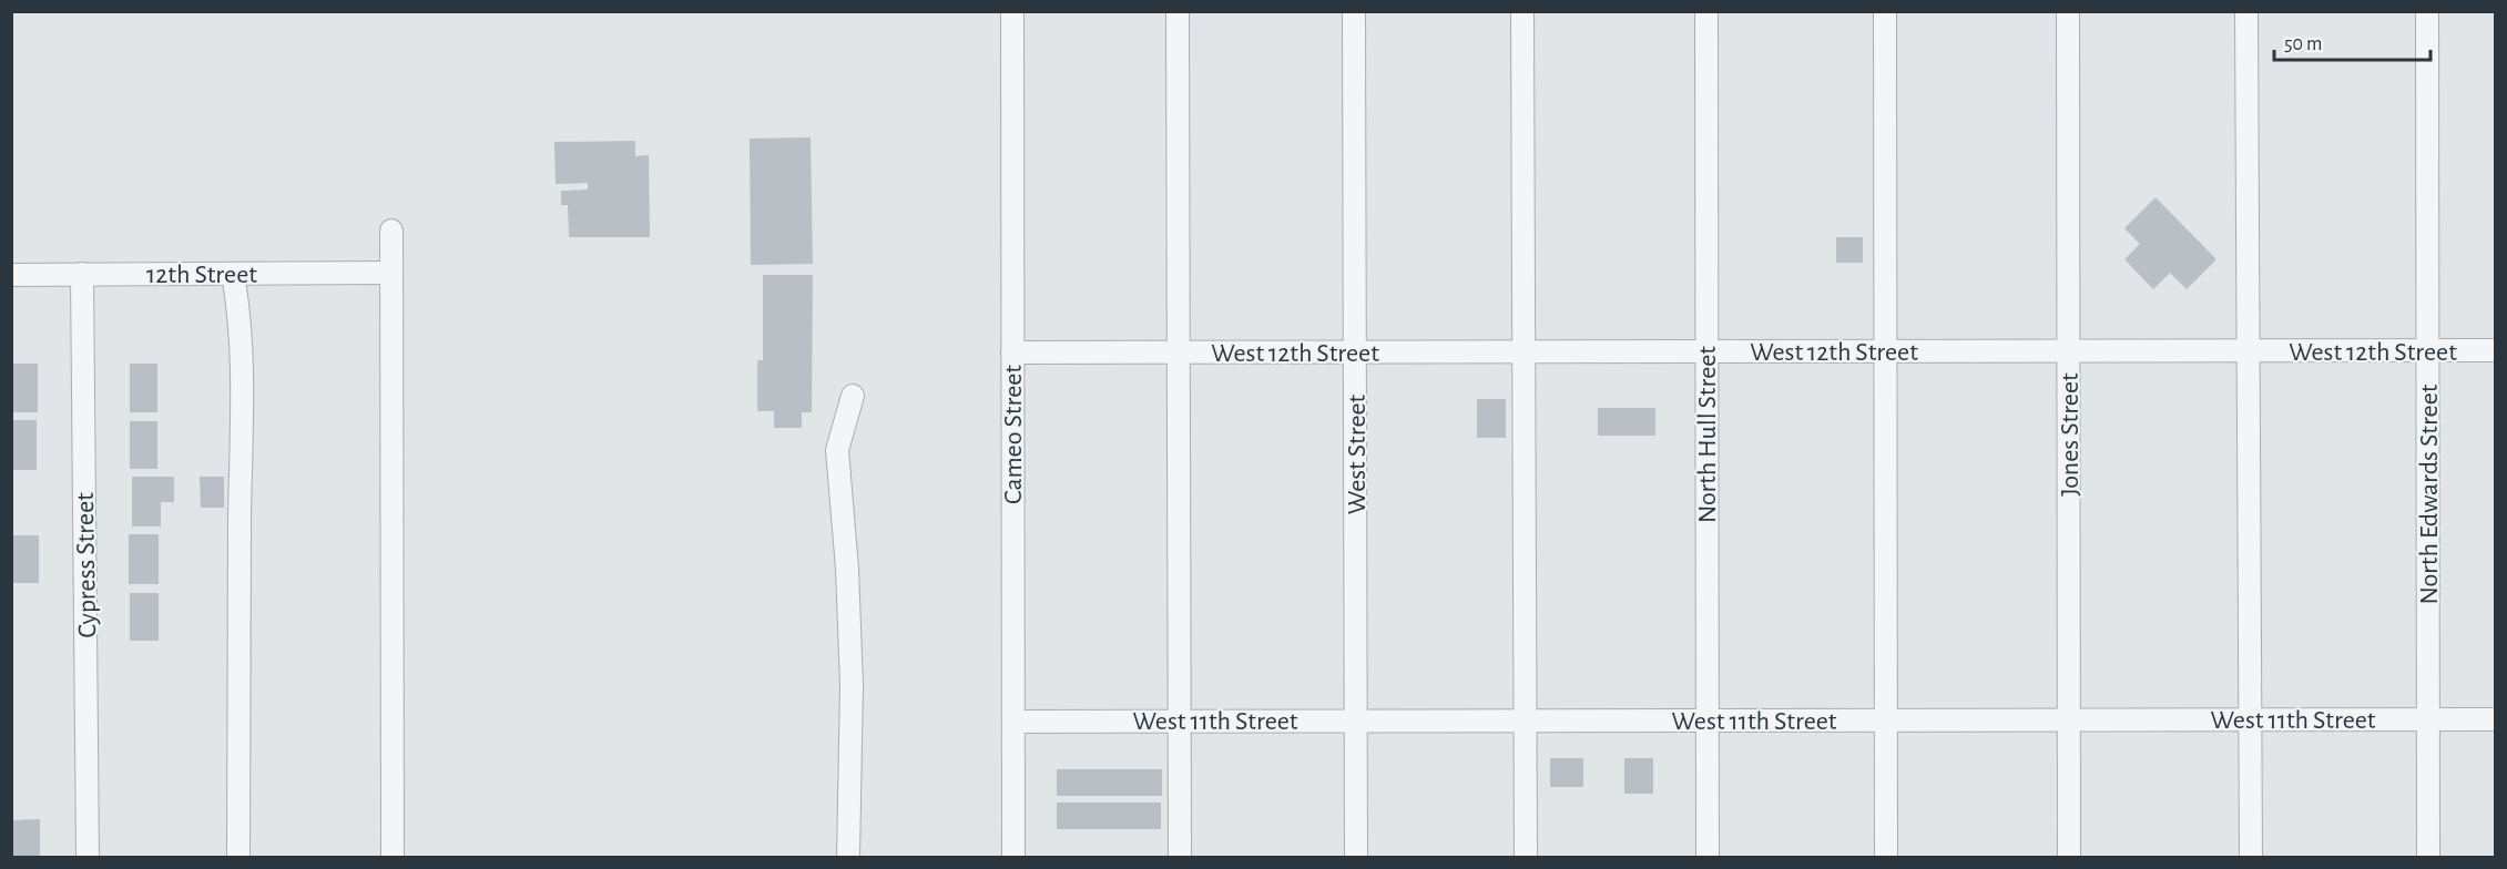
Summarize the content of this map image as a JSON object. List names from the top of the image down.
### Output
{
  "streets": {
    "street": [
      "12th Street",
      "West 12th Street",
      "Cameo Street",
      "North Hull Street",
      "Jones Street",
      "West Street",
      "North Edwards Street",
      "Cypress Street",
      "West 11th Street"
    ]
  },
  "crossings": [
    ["12th Street", "Cypress Street"],
    ["West 12th Street", "Cameo Street"],
    ["West 12th Street", "North Hull Street"],
    ["West 12th Street", "Jones Street"],
    ["West 12th Street", "West Street"],
    ["West 12th Street", "North Edwards Street"],
    ["Cameo Street", "West 11th Street"],
    ["North Hull Street", "West 11th Street"],
    ["Jones Street", "West 11th Street"],
    ["West Street", "West 11th Street"],
    ["North Edwards Street", "West 11th Street"]
  ],
  "scale_bar": "50 m"
}
